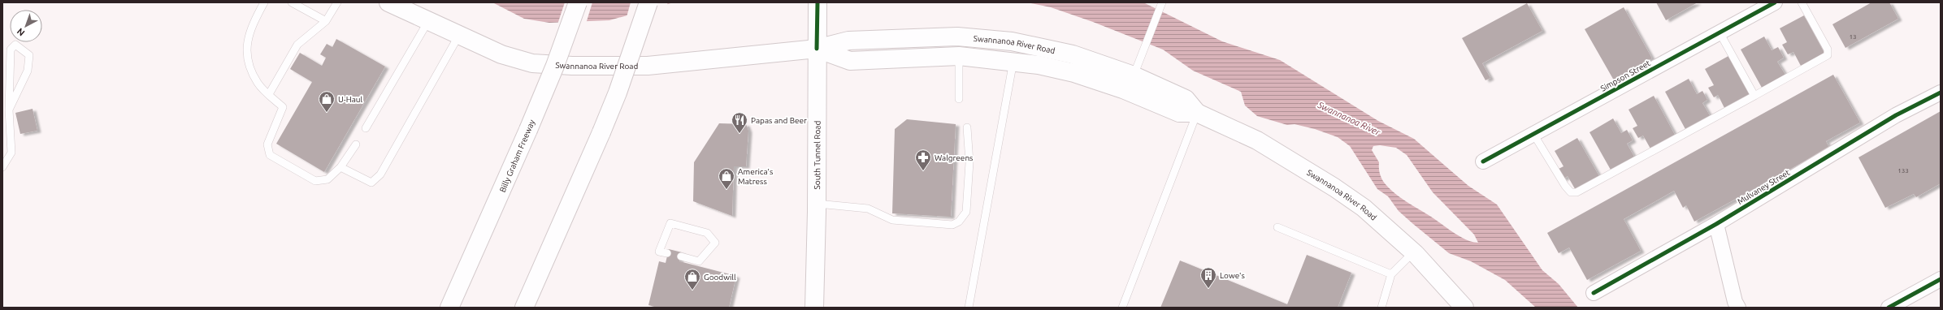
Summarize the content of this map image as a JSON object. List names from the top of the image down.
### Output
{
  "streets": {
    "main road": ["Swannanoa River Road", "South Tunnel Road", "Billy Graham Freeway"],
    "street": ["Simpson Street", "Mulvaney Street"]
  },
  "crossings": [
    ["Swannanoa River Road", "South Tunnel Road"]
  ],
  "water": ["Swannanoa River"],
  "places": {
    "shop": ["U-Haul", "America's Matress", "Goodwill"],
    "restaurant": ["Papas and Beer"],
    "pharmacy": ["Walgreens"],
    "building": ["Lowe's"]
  },
  "house_numbers": ["13", "133"],
  "north": "bottom left"
}
